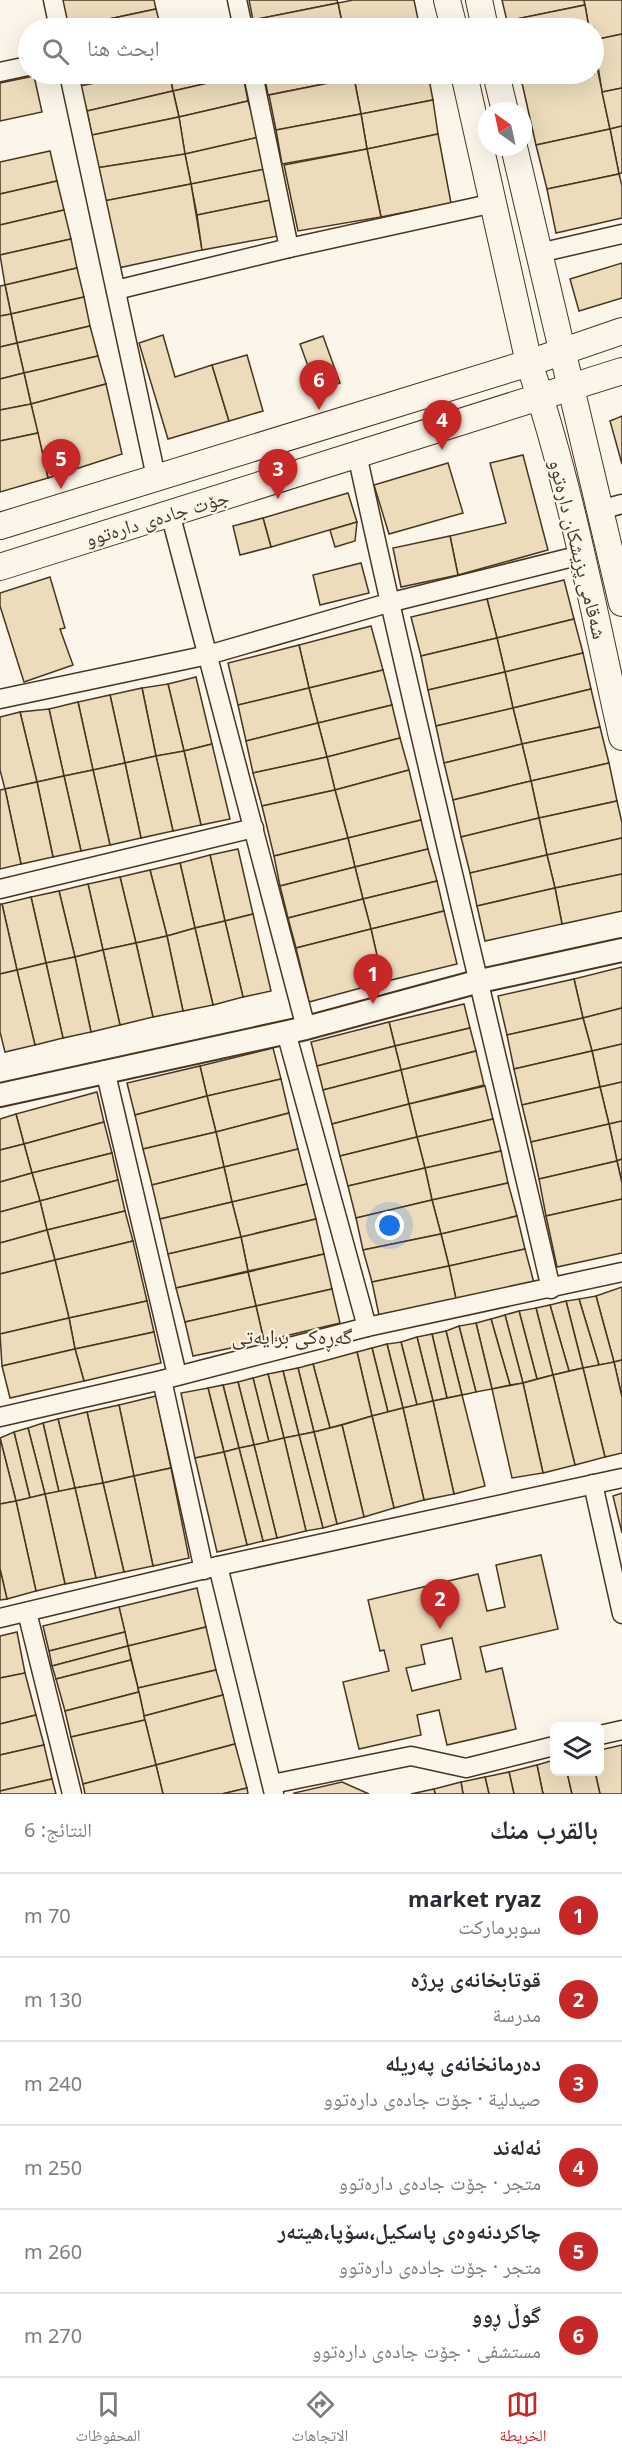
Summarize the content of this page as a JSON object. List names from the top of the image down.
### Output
{
  "streets": {
    "main road": ["جۆت جادەی دارەتوو", "شەقامی پزیشکان دارەتوو"]
  },
  "crossings": [
    ["جۆت جادەی دارەتوو", "شەقامی پزیشکان دارەتوو"]
  ],
  "districts": ["گەڕەکی برایەتی"],
  "north": "top left",
  "page": {
    "search": "ابحث هنا",
    "pins": [
      "6",
      "4",
      "5",
      "3",
      "1",
      "2"
    ],
    "heading": ["بالقرب منك", "النتائج: 6"],
    "list": [
      {
        "mark": "1",
        "name": "market ryaz",
        "note": "سوبرماركت",
        "value": "70 m"
      },
      {
        "mark": "2",
        "name": "قوتابخانەی پرژە",
        "note": "مدرسة",
        "value": "130 m"
      },
      {
        "mark": "3",
        "name": "دەرمانخانەی پەریلە",
        "note": "صيدلية · جۆت جادەی دارەتوو",
        "value": "240 m"
      },
      {
        "mark": "4",
        "name": "ئەلەند",
        "note": "متجر · جۆت جادەی دارەتوو",
        "value": "250 m"
      },
      {
        "mark": "5",
        "name": "چاکردنەوەی پاسکیل،سۆپا،هیتەر",
        "note": "متجر · جۆت جادەی دارەتوو",
        "value": "260 m"
      },
      {
        "mark": "6",
        "name": "گوڵ ڕوو",
        "note": "مستشفى · جۆت جادەی دارەتوو",
        "value": "270 m"
      }
    ],
    "nav": ["الخريطة", "الاتجاهات", "المحفوظات"]
  }
}
